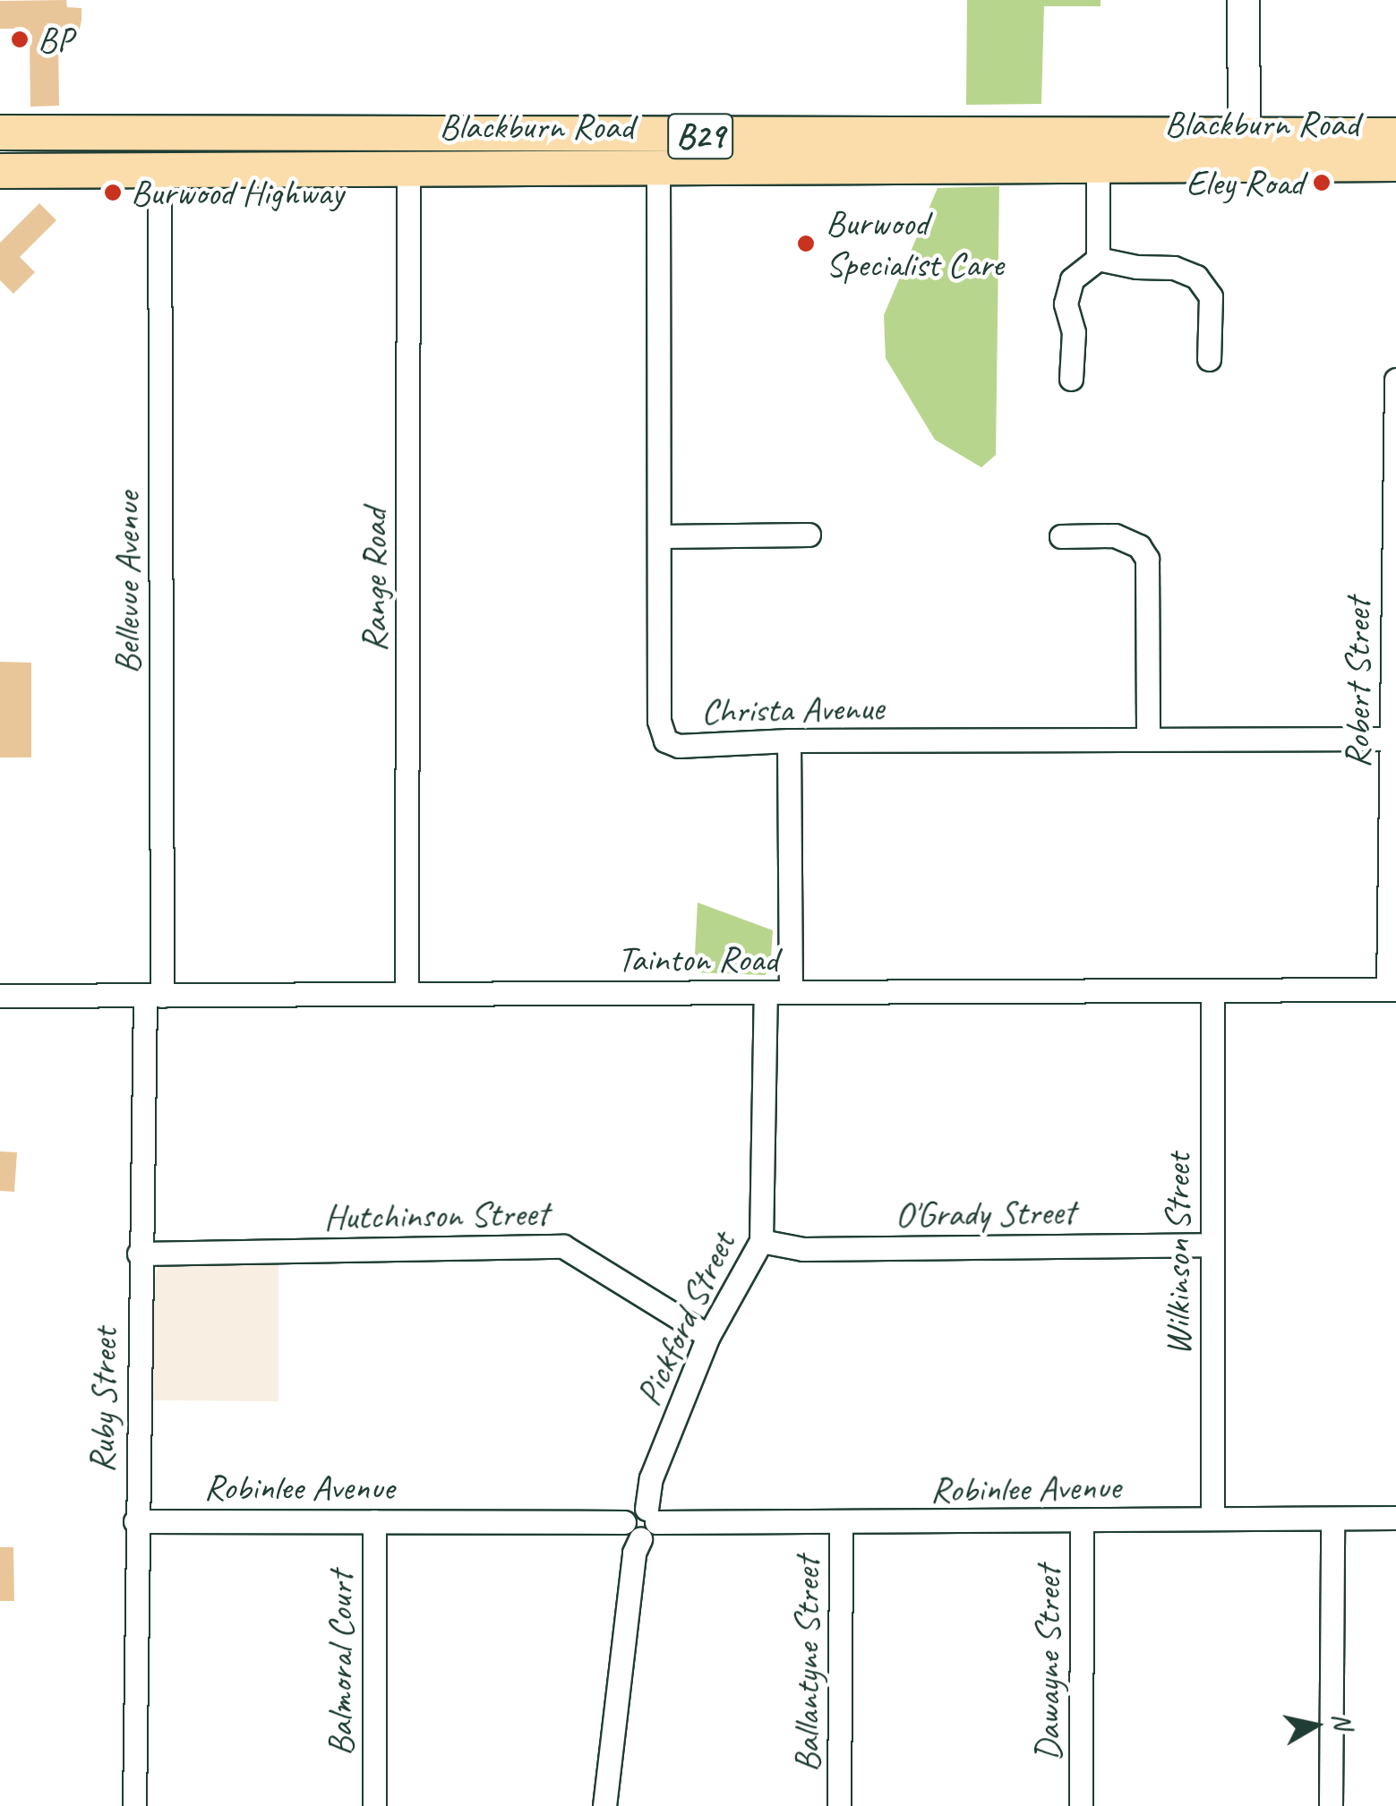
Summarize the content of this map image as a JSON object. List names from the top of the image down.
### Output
{
  "streets": {
    "main road": ["Blackburn Road", "B29"],
    "street": [
      "Range Road",
      "Bellevue Avenue",
      "Robert Street",
      "Christa Avenue",
      "Tainton Road",
      "O'Grady Street",
      "Hutchinson Street",
      "Wilkinson Street",
      "Pickford Street",
      "Ruby Street",
      "Robinlee Avenue",
      "Balmoral Court",
      "Dawayne Street",
      "Ballantyne Street"
    ]
  },
  "crossings": [
    ["Blackburn Road", "Range Road"],
    ["Blackburn Road", "Bellevue Avenue"],
    ["Blackburn Road", "Christa Avenue"],
    ["Range Road", "Tainton Road"],
    ["Bellevue Avenue", "Tainton Road"],
    ["Bellevue Avenue", "Ruby Street"],
    ["Robert Street", "Christa Avenue"],
    ["Robert Street", "Tainton Road"],
    ["Tainton Road", "Wilkinson Street"],
    ["Tainton Road", "Pickford Street"],
    ["Tainton Road", "Ruby Street"],
    ["O'Grady Street", "Wilkinson Street"],
    ["O'Grady Street", "Pickford Street"],
    ["Hutchinson Street", "Pickford Street"],
    ["Hutchinson Street", "Ruby Street"],
    ["Wilkinson Street", "Robinlee Avenue"],
    ["Pickford Street", "Robinlee Avenue"],
    ["Ruby Street", "Robinlee Avenue"],
    ["Robinlee Avenue", "Balmoral Court"],
    ["Robinlee Avenue", "Dawayne Street"],
    ["Robinlee Avenue", "Ballantyne Street"]
  ],
  "places": [
    "BP",
    "Eley Road",
    "Burwood Highway",
    "Burwood Specialist Care"
  ],
  "north": "right"
}
